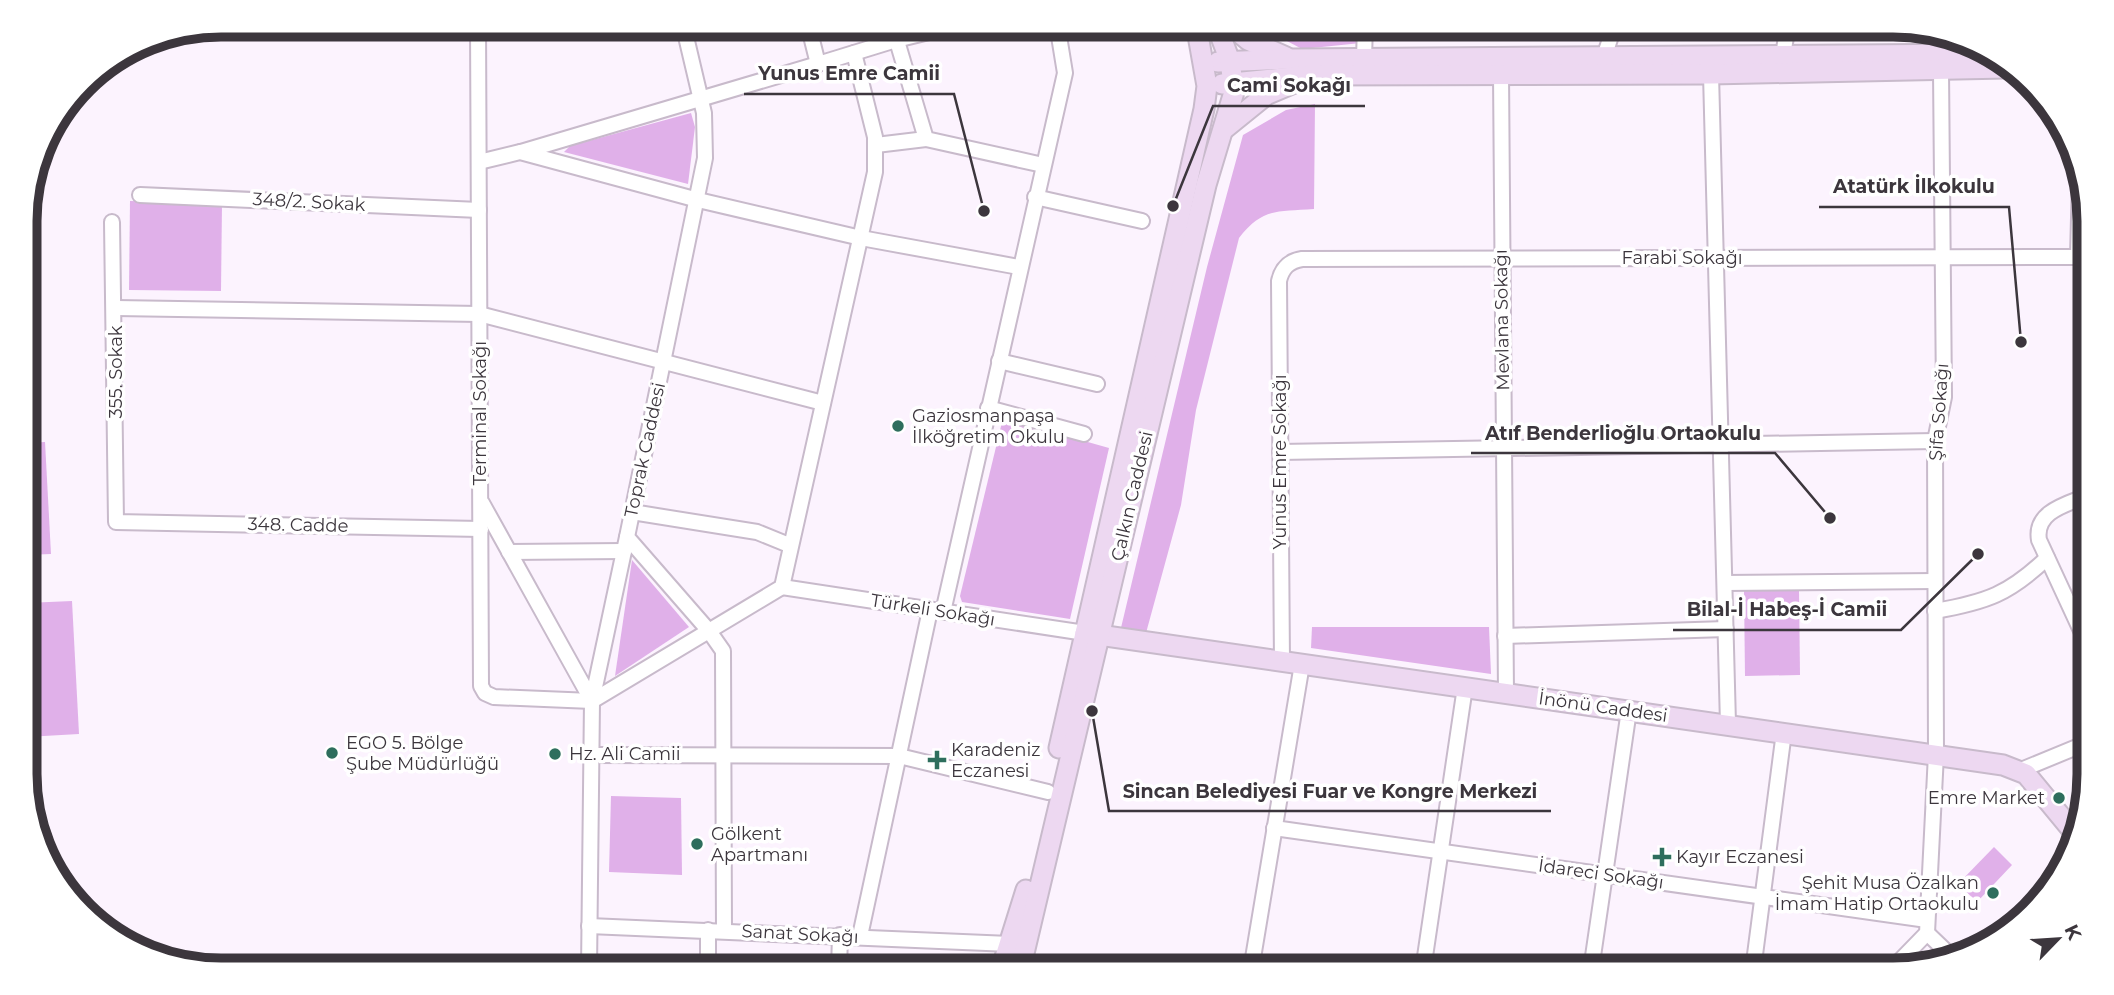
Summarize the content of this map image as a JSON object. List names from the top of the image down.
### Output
{
  "streets": {
    "main road": ["Çalkın Caddesi", "İnönü Caddesi"],
    "street": [
      "348/2. Sokak",
      "Farabi Sokağı",
      "Mevlana Sokağı",
      "355. Sokak",
      "Şifa Sokağı",
      "Terminal Sokağı",
      "Toprak Caddesi",
      "Yunus Emre Sokağı",
      "348. Cadde",
      "Türkeli Sokağı",
      "İdareci Sokağı",
      "Sanat Sokağı"
    ]
  },
  "crossings": [
    ["348/2. Sokak", "Terminal Sokağı"],
    ["Farabi Sokağı", "Mevlana Sokağı"],
    ["Farabi Sokağı", "Şifa Sokağı"],
    ["Farabi Sokağı", "Yunus Emre Sokağı"],
    ["Mevlana Sokağı", "İnönü Caddesi"],
    ["355. Sokak", "348. Cadde"],
    ["Şifa Sokağı", "İnönü Caddesi"],
    ["Şifa Sokağı", "İdareci Sokağı"],
    ["Terminal Sokağı", "348. Cadde"],
    ["Toprak Caddesi", "Sanat Sokağı"],
    ["Yunus Emre Sokağı", "İnönü Caddesi"],
    ["Yunus Emre Sokağı", "İdareci Sokağı"],
    ["Çalkın Caddesi", "Türkeli Sokağı"],
    ["Çalkın Caddesi", "İnönü Caddesi"],
    ["Çalkın Caddesi", "Sanat Sokağı"],
    ["Türkeli Sokağı", "İnönü Caddesi"]
  ],
  "places": {
    "other": [
      "Cami Sokağı",
      "Yunus Emre Camii",
      "Atatürk İlkokulu",
      "Gaziosmanpaşa İlköğretim Okulu",
      "Atıf Benderlioğlu Ortaokulu",
      "Bilal-İ Habeş-İ Camii",
      "Sincan Belediyesi Fuar ve Kongre Merkezi",
      "EGO 5. Bölge Şube Müdürlüğü",
      "Hz. Ali Camii",
      "Emre Market",
      "Gölkent Apartmanı",
      "Şehit Musa Özalkan İmam Hatip Ortaokulu"
    ],
    "health": ["Karadeniz Eczanesi", "Kayır Eczanesi"]
  },
  "north": "top right"
}
